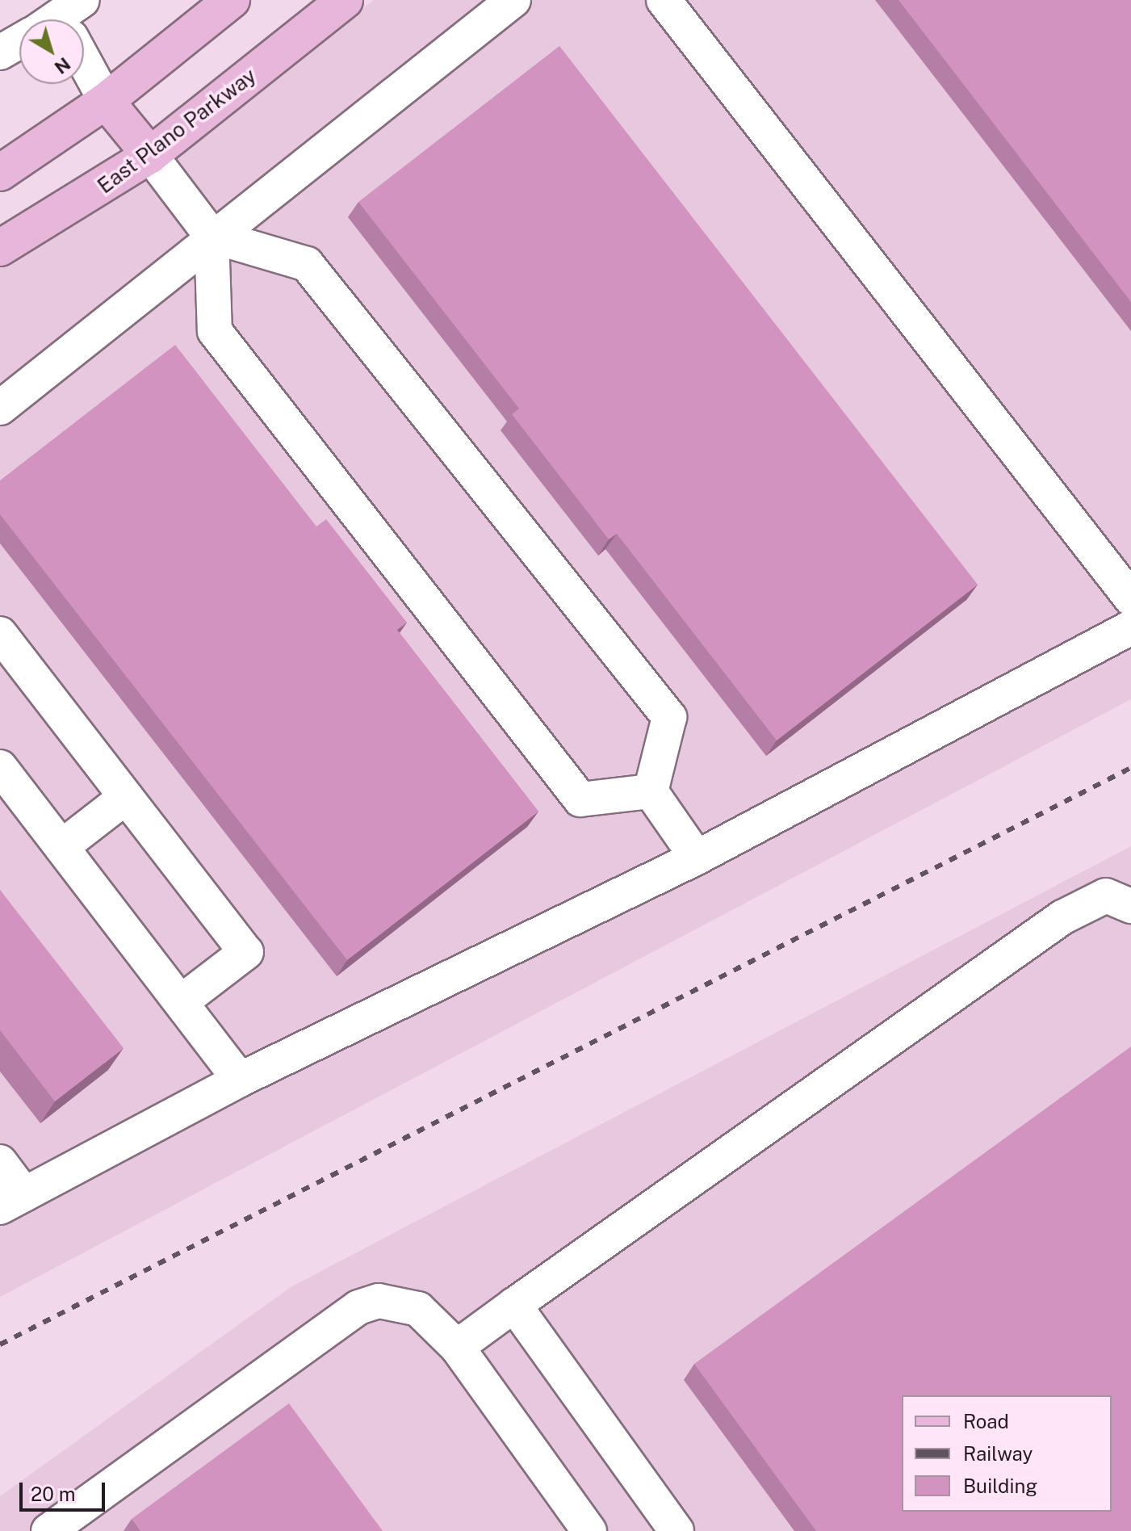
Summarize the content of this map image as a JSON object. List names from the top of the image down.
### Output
{
  "streets": {
    "main road": ["East Plano Parkway"]
  },
  "legend": ["Road", "Railway", "Building"],
  "scale_bar": "20 m",
  "north": "bottom right"
}
